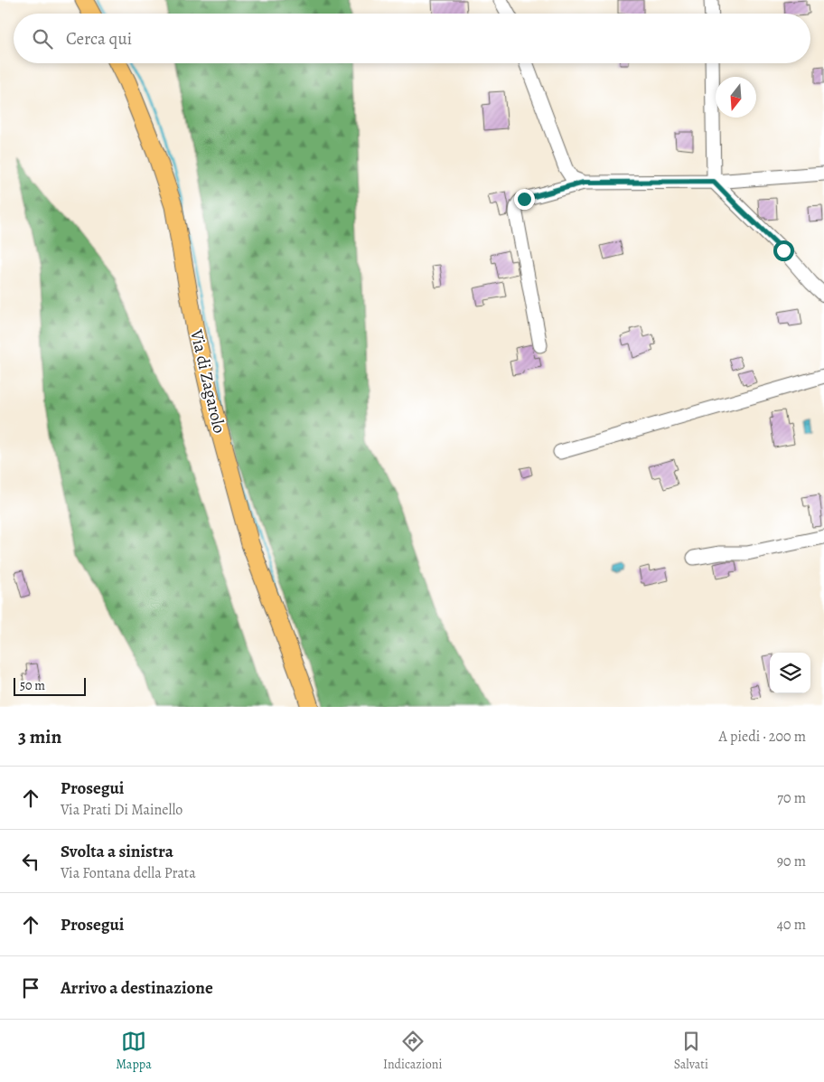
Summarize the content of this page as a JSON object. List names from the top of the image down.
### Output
{
  "streets": {
    "main road": ["Via di Zagarolo"]
  },
  "scale_bar": "50 m",
  "north": "bottom",
  "page": {
    "search": "Cerca qui",
    "scale": "50 m",
    "heading": ["3 min", "A piedi · 200 m"],
    "list": [
      ["Prosegui", "Via Prati Di Mainello", "70 m"],
      ["Svolta a sinistra", "Via Fontana della Prata", "90 m"],
      ["Prosegui", "40 m"],
      "Arrivo a destinazione"
    ],
    "nav": ["Mappa", "Indicazioni", "Salvati"]
  }
}
